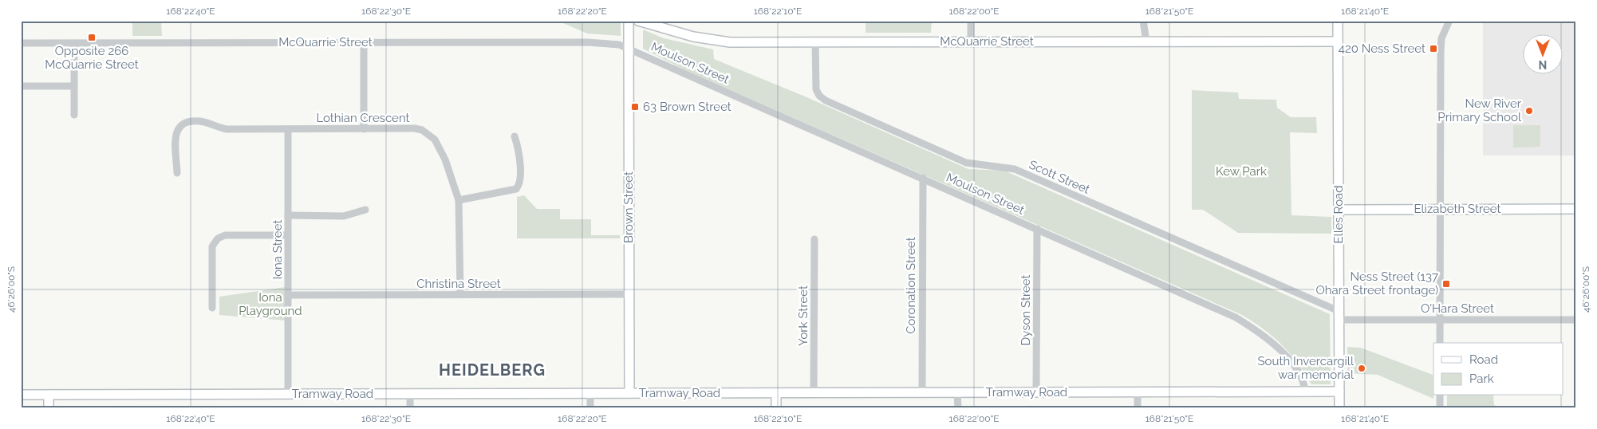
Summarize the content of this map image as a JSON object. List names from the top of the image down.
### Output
{
  "streets": {
    "street": [
      "McQuarrie Street",
      "Moulson Street",
      "Lothian Crescent",
      "Scott Street",
      "Brown Street",
      "Elizabeth Street",
      "Elles Road",
      "Iona Street",
      "Christina Street",
      "Coronation Street",
      "O'Hara Street",
      "Dyson Street",
      "York Street",
      "Tramway Road"
    ]
  },
  "crossings": [
    ["McQuarrie Street", "Moulson Street"],
    ["McQuarrie Street", "Scott Street"],
    ["McQuarrie Street", "Brown Street"],
    ["McQuarrie Street", "Elles Road"],
    ["Moulson Street", "Brown Street"],
    ["Moulson Street", "Coronation Street"],
    ["Moulson Street", "Dyson Street"],
    ["Moulson Street", "Tramway Road"],
    ["Lothian Crescent", "Iona Street"],
    ["Lothian Crescent", "Christina Street"],
    ["Scott Street", "Elles Road"],
    ["Scott Street", "O'Hara Street"],
    ["Brown Street", "Christina Street"],
    ["Brown Street", "Tramway Road"],
    ["Elizabeth Street", "Elles Road"],
    ["Elles Road", "O'Hara Street"],
    ["Elles Road", "Tramway Road"],
    ["Iona Street", "Christina Street"],
    ["Iona Street", "Tramway Road"],
    ["Coronation Street", "Tramway Road"],
    ["Dyson Street", "Tramway Road"],
    ["York Street", "Tramway Road"]
  ],
  "districts": ["HEIDELBERG"],
  "parks": ["Kew Park", "Iona Playground"],
  "places": {
    "transit": [
      "Opposite 266 McQuarrie Street",
      "420 Ness Street",
      "63 Brown Street",
      "Ness Street (137 Ohara Street frontage)"
    ],
    "other": ["New River Primary School", "South Invercargill war memorial"]
  },
  "legend": ["Road", "Park"],
  "north": "bottom",
  "coordinates": [
    "168°22'40\"E",
    "168°22'30\"E",
    "168°22'20\"E",
    "168°22'10\"E",
    "168°22'00\"E",
    "168°21'50\"E",
    "168°21'40\"E",
    "46°26'00\"S"
  ]
}
